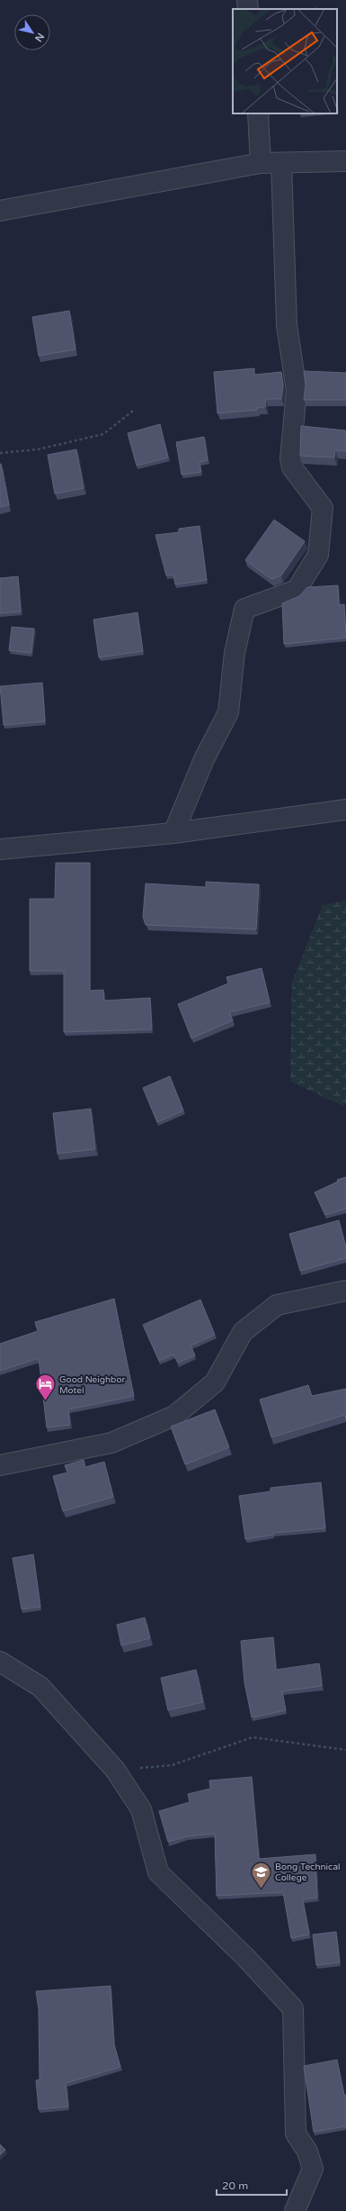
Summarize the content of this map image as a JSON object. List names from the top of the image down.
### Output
{
  "places": {
    "hotel": ["Good Neighbor Motel"],
    "school or university": ["Bong Technical College"]
  },
  "scale_bar": "20 m",
  "north": "bottom right"
}
